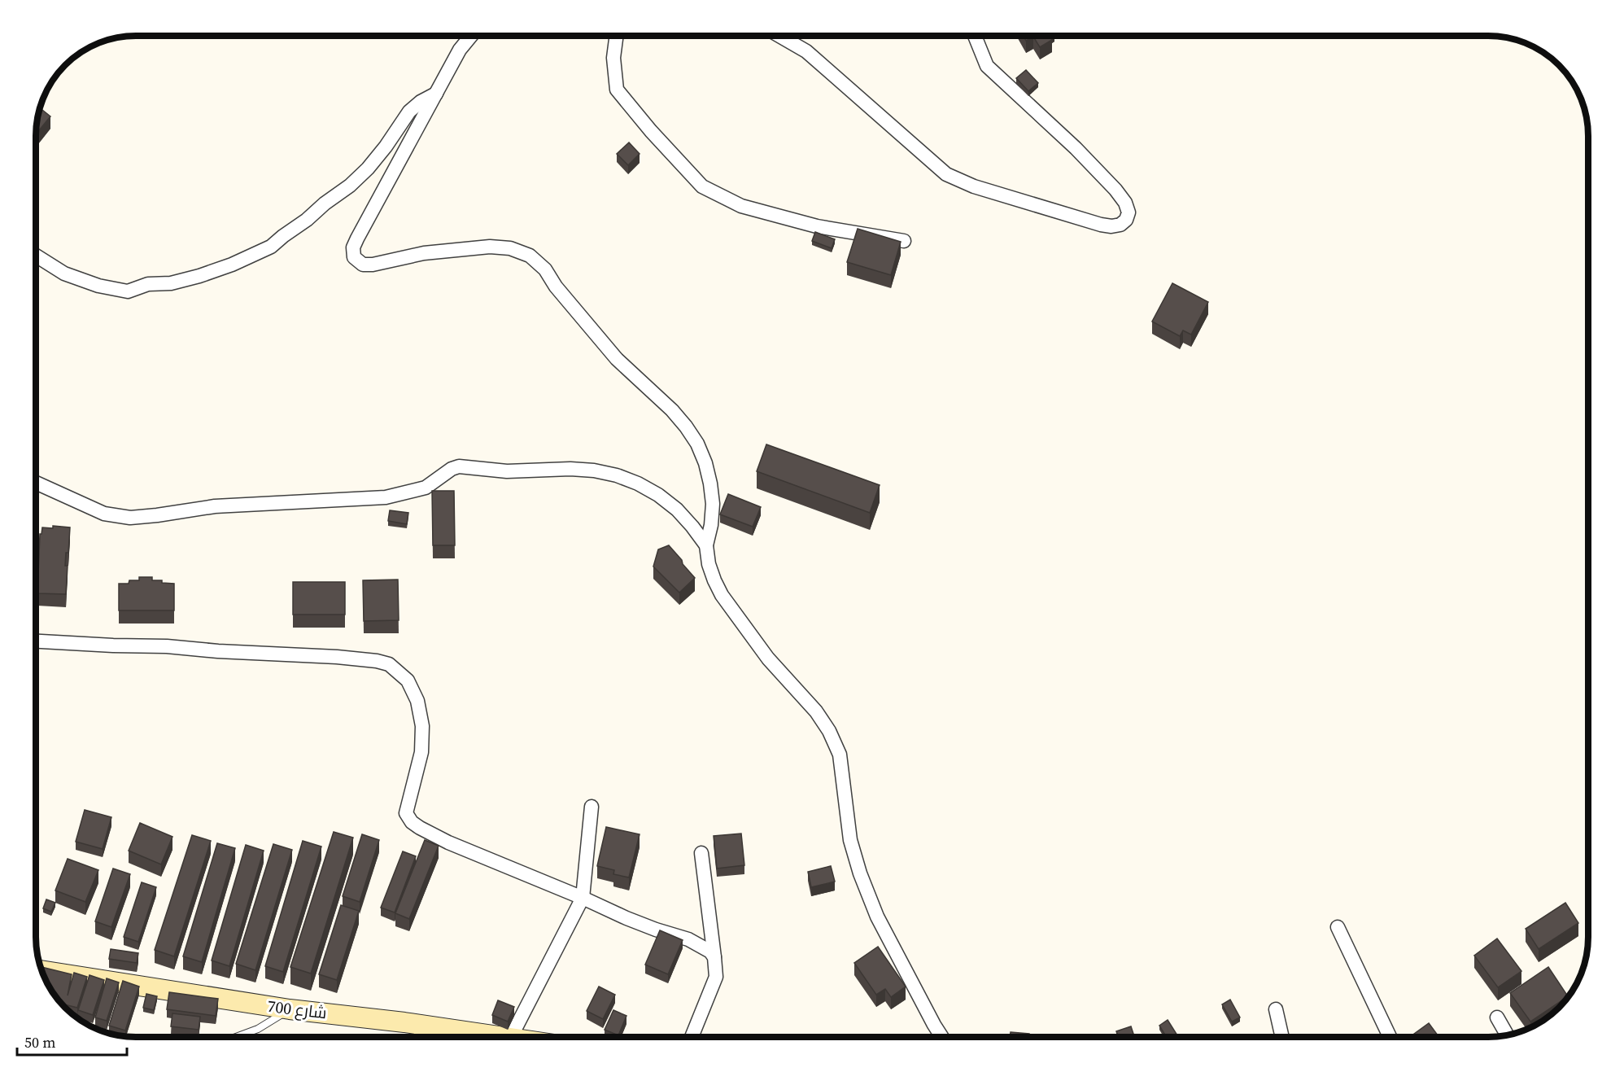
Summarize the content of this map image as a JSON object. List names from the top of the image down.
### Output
{
  "streets": {
    "main road": ["شارع 700"]
  },
  "scale_bar": "50 m"
}
